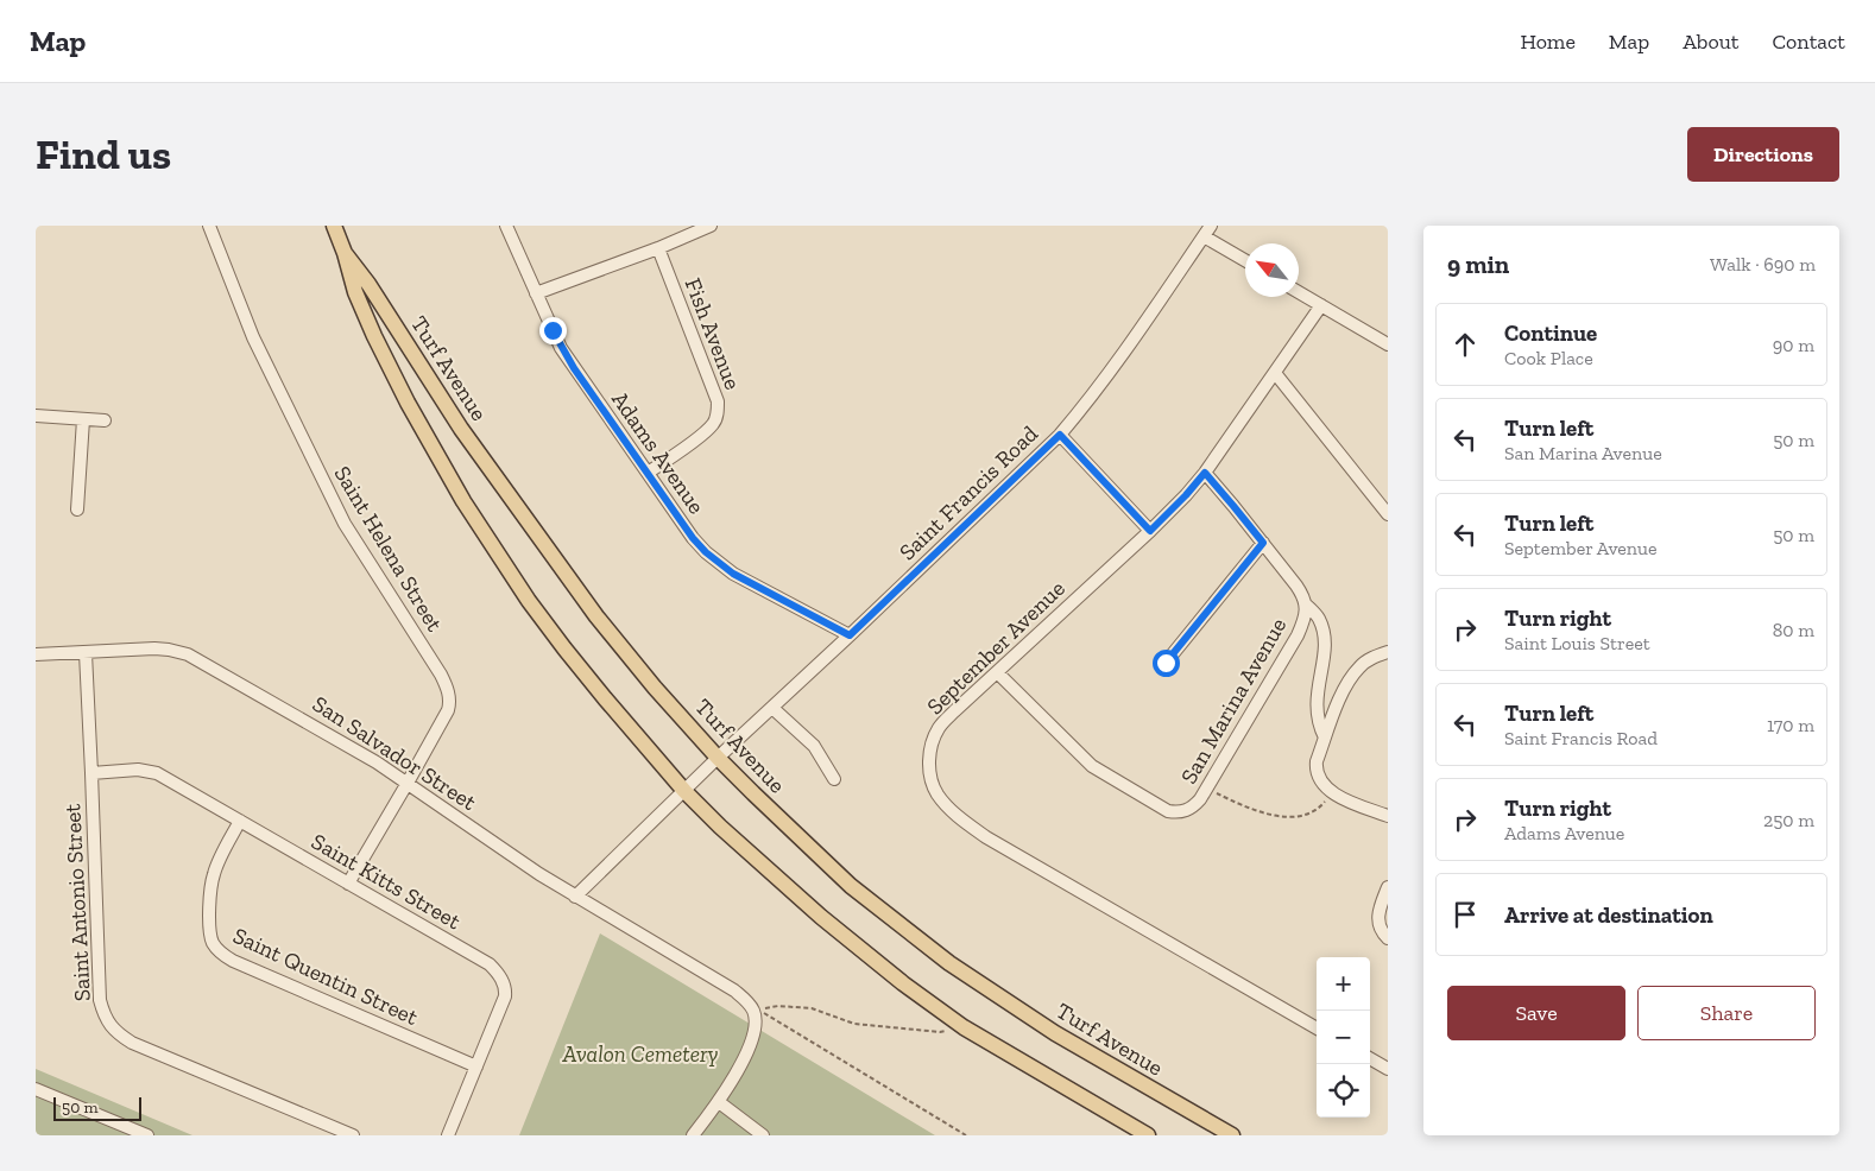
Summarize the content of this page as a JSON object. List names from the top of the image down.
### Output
{
  "streets": {
    "main road": ["Turf Avenue"],
    "street": [
      "Fish Avenue",
      "Adams Avenue",
      "Saint Francis Road",
      "Saint Helena Street",
      "September Avenue",
      "San Marina Avenue",
      "San Salvador Street",
      "Saint Kitts Street",
      "Saint Antonio Street",
      "Saint Quentin Street"
    ]
  },
  "crossings": [
    ["Fish Avenue", "Adams Avenue"],
    ["Turf Avenue", "Saint Francis Road"],
    ["Adams Avenue", "Saint Francis Road"],
    ["Saint Helena Street", "San Salvador Street"],
    ["Saint Helena Street", "Saint Kitts Street"],
    ["September Avenue", "San Marina Avenue"],
    ["San Salvador Street", "Saint Antonio Street"],
    ["Saint Kitts Street", "Saint Antonio Street"],
    ["Saint Kitts Street", "Saint Quentin Street"]
  ],
  "parks": ["Avalon Cemetery"],
  "scale_bar": "50 m",
  "north": "top left",
  "page": {
    "header": "Map",
    "nav": [
      "Home",
      "Map",
      "About",
      "Contact"
    ],
    "buttons": [
      "Directions",
      ["Save", "Share"]
    ],
    "title": "Find us",
    "heading": ["9 min", "Walk · 690 m"],
    "list": [
      ["Continue", "Cook Place", "90 m"],
      ["Turn left", "San Marina Avenue", "50 m"],
      ["Turn left", "September Avenue", "50 m"],
      ["Turn right", "Saint Louis Street", "80 m"],
      ["Turn left", "Saint Francis Road", "170 m"],
      ["Turn right", "Adams Avenue", "250 m"],
      "Arrive at destination"
    ],
    "map_buttons": ["+", "−"],
    "scale": "50 m"
  }
}
